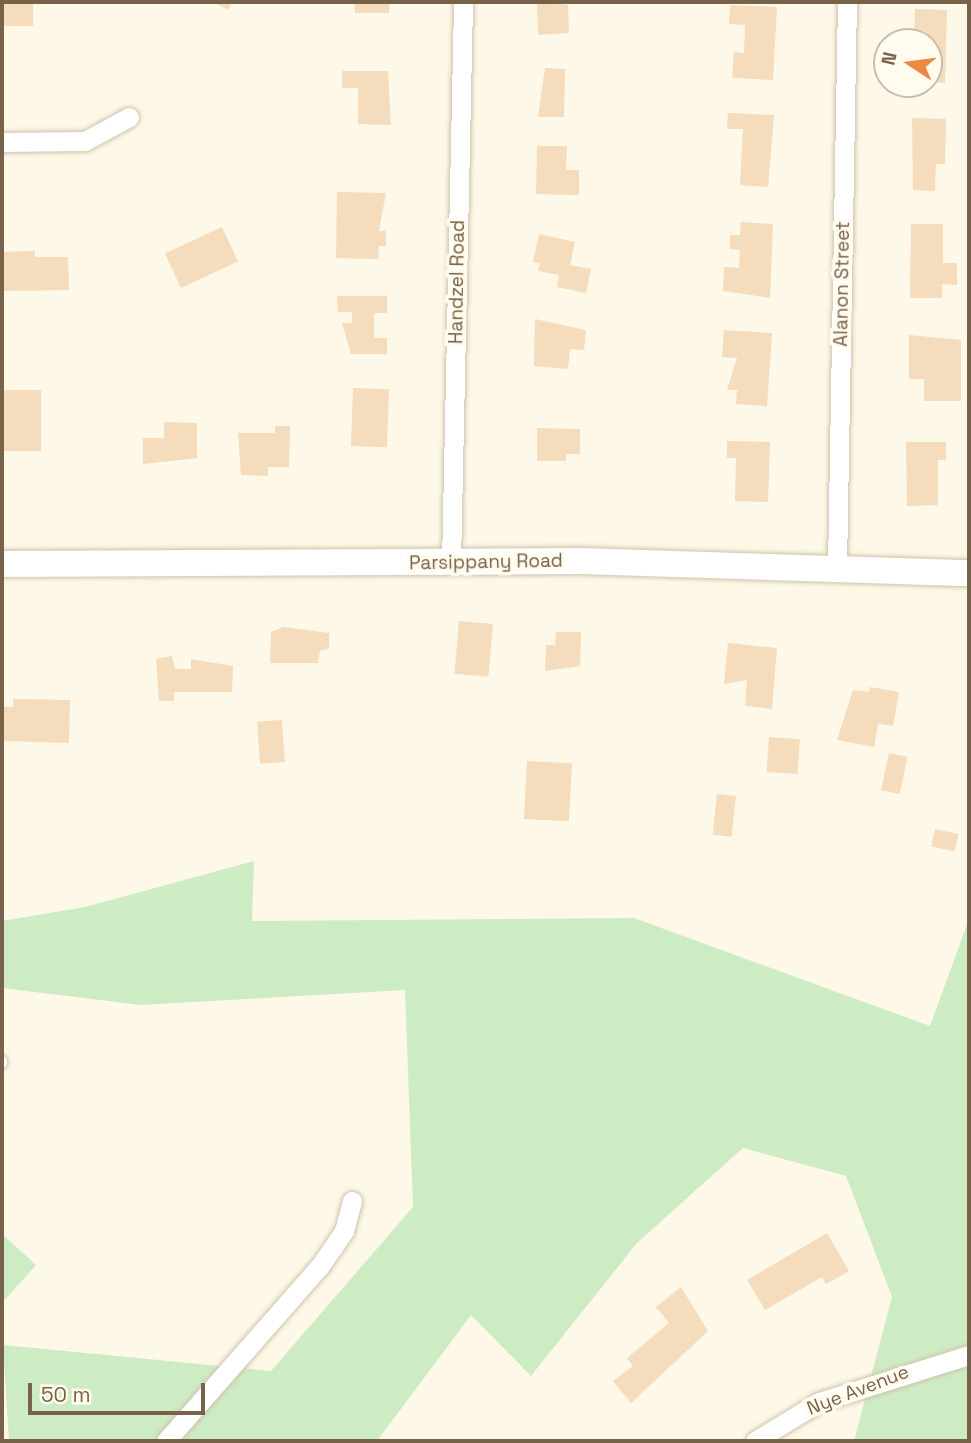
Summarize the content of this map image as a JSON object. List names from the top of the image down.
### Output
{
  "streets": {
    "main road": ["Parsippany Road"],
    "street": ["Handzel Road", "Alanon Street", "Nye Avenue"]
  },
  "crossings": [
    ["Handzel Road", "Parsippany Road"],
    ["Alanon Street", "Parsippany Road"]
  ],
  "scale_bar": "50 m",
  "north": "left"
}
